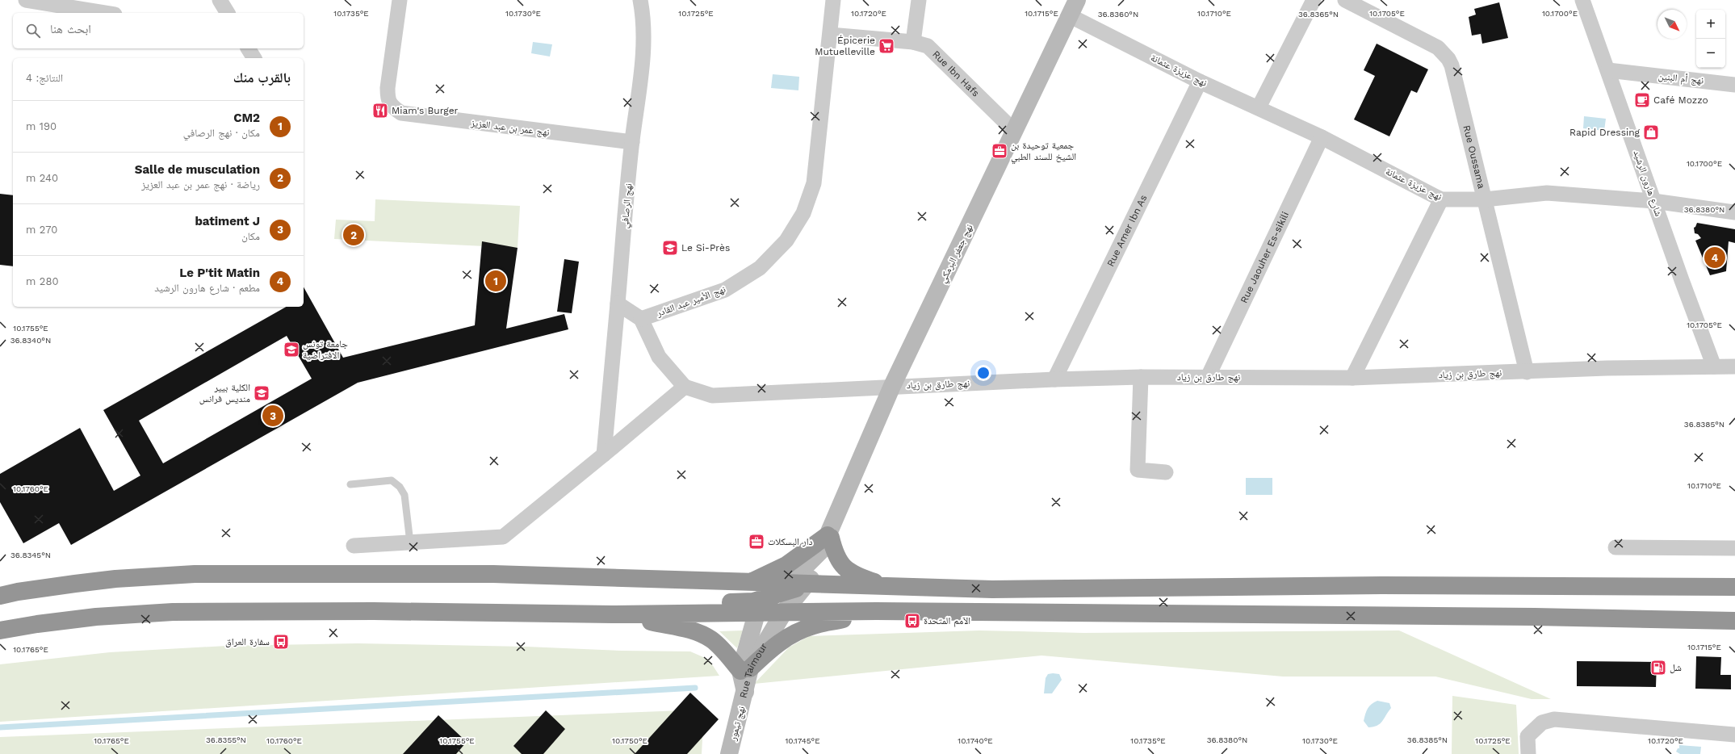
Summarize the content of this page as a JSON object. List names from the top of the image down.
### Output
{
  "streets": {
    "street": [
      "نهج عزيزة عثمانة",
      "Rue Ibn Hafs",
      "نهج أم البنين",
      "نهج عمر بن عبد العزيز",
      "Rue Oussama",
      "شارع هارون الرشيد",
      "نهج الرصافي",
      "Rue Amer Ibn As",
      "نهج جعفر البرمكي",
      "Rue Jaouher Es-sikili",
      "نهج الأمير عبد القادر",
      "نهج طارق بن زياد",
      "Rue Taimour",
      "نهج تيمور"
    ]
  },
  "crossings": [
    ["نهج عزيزة عثمانة", "Rue Oussama"],
    ["نهج عزيزة عثمانة", "شارع هارون الرشيد"],
    ["نهج عزيزة عثمانة", "Rue Amer Ibn As"],
    ["نهج عزيزة عثمانة", "نهج جعفر البرمكي"],
    ["نهج عزيزة عثمانة", "Rue Jaouher Es-sikili"],
    ["Rue Ibn Hafs", "نهج جعفر البرمكي"],
    ["Rue Ibn Hafs", "نهج الأمير عبد القادر"],
    ["نهج أم البنين", "شارع هارون الرشيد"],
    ["نهج عمر بن عبد العزيز", "نهج الرصافي"],
    ["Rue Oussama", "نهج طارق بن زياد"],
    ["شارع هارون الرشيد", "نهج طارق بن زياد"],
    ["Rue Amer Ibn As", "نهج طارق بن زياد"],
    ["نهج جعفر البرمكي", "نهج طارق بن زياد"],
    ["نهج جعفر البرمكي", "Rue Taimour"],
    ["Rue Jaouher Es-sikili", "نهج طارق بن زياد"],
    ["Rue Taimour", "نهج تيمور"]
  ],
  "places": {
    "supermarket": ["Épicerie Mutuelleville"],
    "cafe": ["Café Mozzo"],
    "restaurant": ["Miam's Burger"],
    "shop": ["Rapid Dressing"],
    "office": ["جمعية توحيدة بن الشيخ للسند الطبي", "دار البسكلات"],
    "school or university": ["Le Si-Près", "جامعة تونس الافتراضية", "الكلية بيير منديس فرانس"],
    "bus stop": ["الآمم المتحدة", "سفارة العراق"],
    "fuel station": ["شل"]
  },
  "north": "bottom right",
  "page": {
    "map_buttons": ["+", "−"],
    "search": "ابحث هنا",
    "heading": ["بالقرب منك", "النتائج: 4"],
    "list": [
      {
        "mark": "1",
        "name": "CM2",
        "note": "مكان · نهج الرصافي",
        "value": "190 m"
      },
      {
        "mark": "2",
        "name": "Salle de musculation",
        "note": "رياضة · نهج عمر بن عبد العزيز",
        "value": "240 m"
      },
      {
        "mark": "3",
        "name": "batiment J",
        "note": "مكان",
        "value": "270 m"
      },
      {
        "mark": "4",
        "name": "Le P'tit Matin",
        "note": "مطعم · شارع هارون الرشيد",
        "value": "280 m"
      }
    ],
    "pins": [
      "2",
      "4",
      "1",
      "3"
    ]
  },
  "coordinates": [
    "10.1735°E",
    "10.1730°E",
    "10.1725°E",
    "10.1720°E",
    "10.1710°E",
    "10.1705°E",
    "10.1715°E",
    "10.1700°E",
    "36.8360°N",
    "36.8365°N",
    "36.8380°N",
    "10.1755°E",
    "36.8340°N",
    "36.8385°N",
    "10.1760°E",
    "36.8345°N",
    "10.1765°E",
    "36.8355°N",
    "10.1750°E",
    "10.1745°E",
    "10.1740°E"
  ]
}
